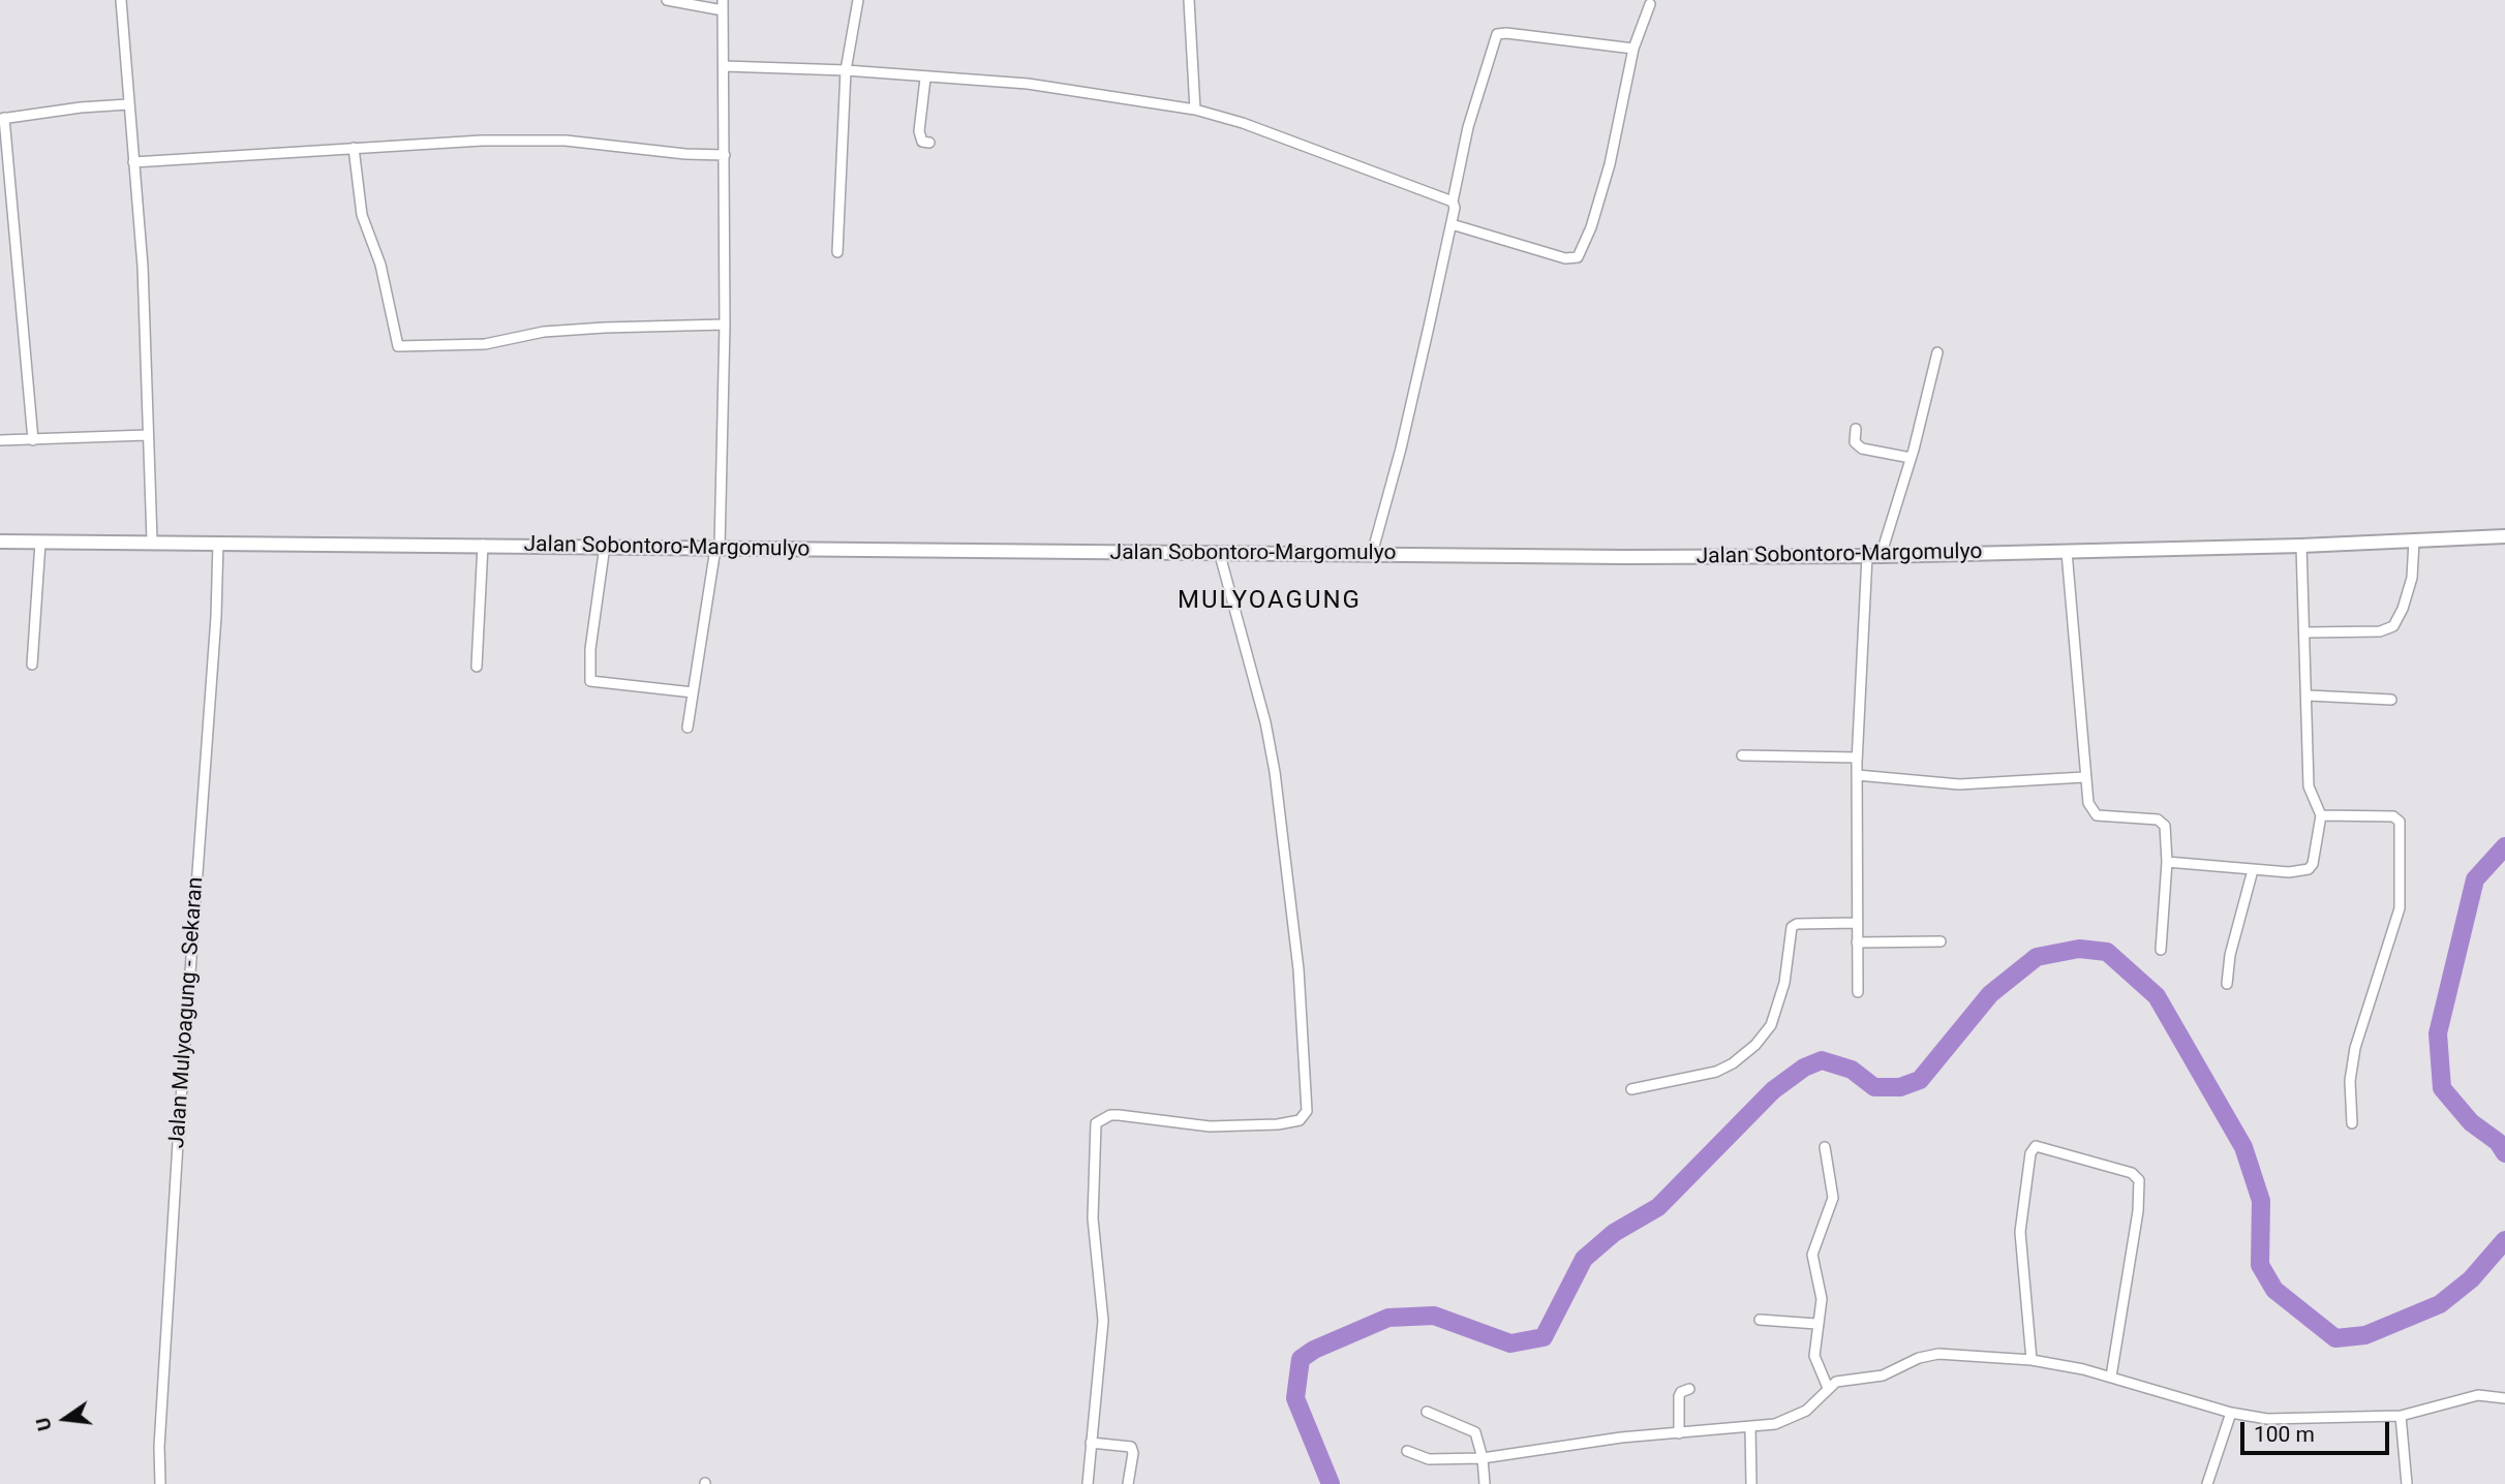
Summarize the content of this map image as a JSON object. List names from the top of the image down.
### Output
{
  "streets": {
    "street": ["Jalan Sobontoro-Margomulyo", "Jalan Mulyoagung - Sekaran"]
  },
  "crossings": [
    ["Jalan Sobontoro-Margomulyo", "Jalan Mulyoagung - Sekaran"]
  ],
  "districts": ["MULYOAGUNG"],
  "scale_bar": "100 m",
  "north": "left"
}
